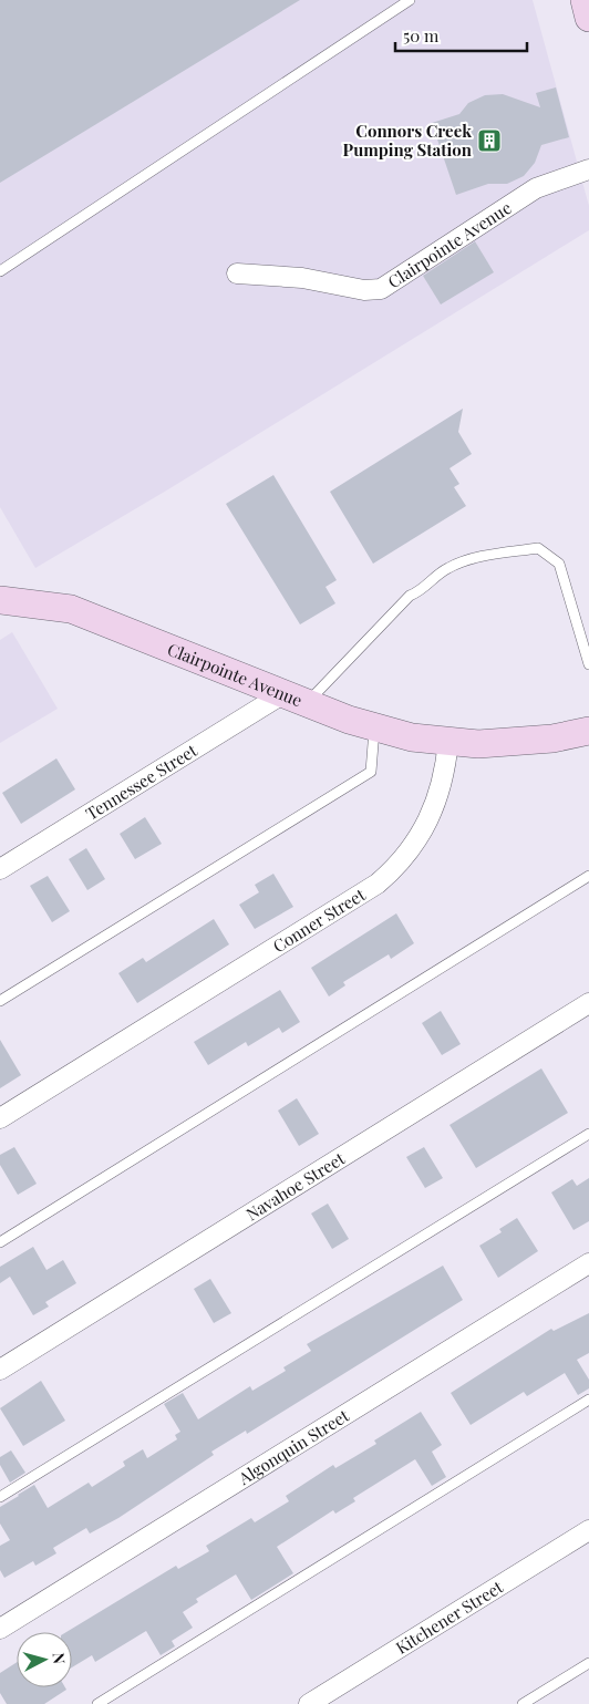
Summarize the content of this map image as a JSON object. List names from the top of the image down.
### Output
{
  "streets": {
    "street": [
      "Clairpointe Avenue",
      "Tennessee Street",
      "Conner Street",
      "Navahoe Street",
      "Algonquin Street",
      "Kitchener Street"
    ]
  },
  "crossings": [
    ["Clairpointe Avenue", "Tennessee Street"],
    ["Clairpointe Avenue", "Conner Street"]
  ],
  "places": {
    "building": ["Connors Creek Pumping Station"]
  },
  "scale_bar": "50 m",
  "north": "right"
}
